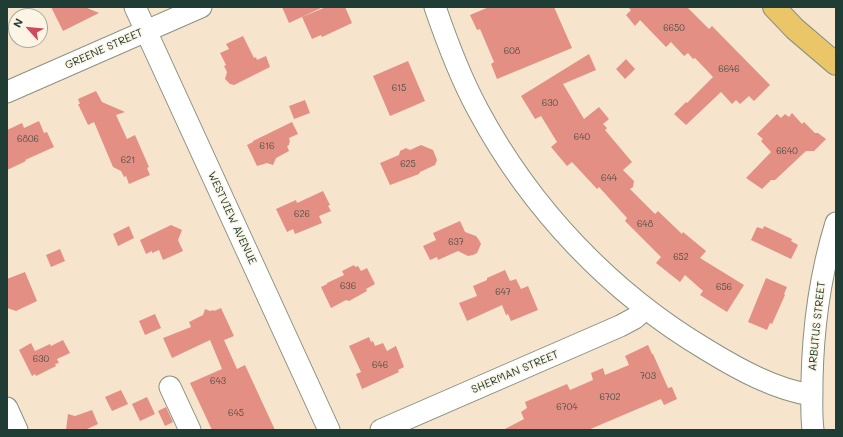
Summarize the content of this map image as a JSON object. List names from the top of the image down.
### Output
{
  "streets": {
    "street": [
      "GREENE STREET",
      "WESTVIEW AVENUE",
      "ARBUTUS STREET",
      "SHERMAN STREET"
    ]
  },
  "crossings": [
    ["GREENE STREET", "WESTVIEW AVENUE"]
  ],
  "house_numbers": [
    "6650",
    "608",
    "6646",
    "615",
    "630",
    "640",
    "6806",
    "616",
    "6640",
    "621",
    "625",
    "644",
    "626",
    "648",
    "637",
    "652",
    "636",
    "656",
    "647",
    "630",
    "646",
    "703",
    "643",
    "6702",
    "6704",
    "645"
  ],
  "north": "top left"
}
